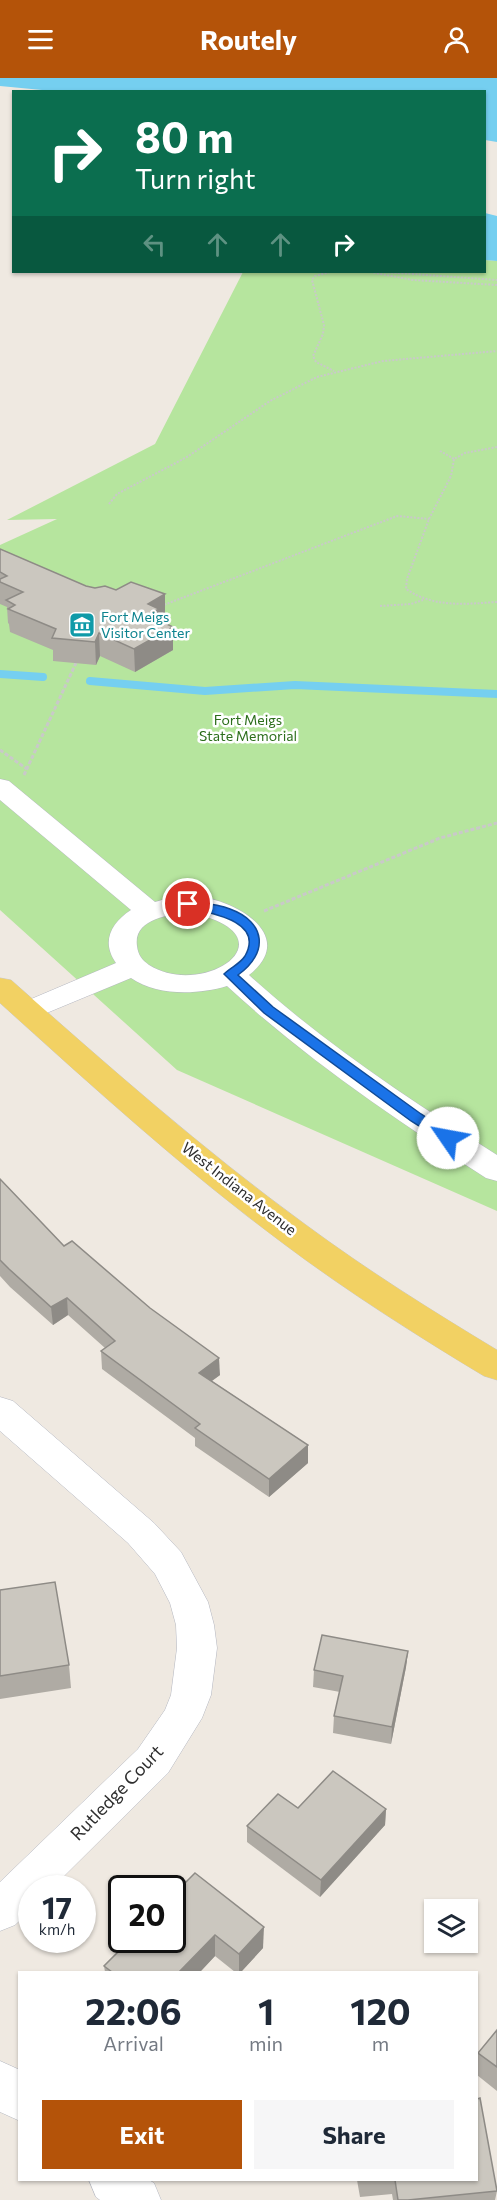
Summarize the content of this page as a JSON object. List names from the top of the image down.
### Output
{
  "streets": {
    "main road": ["West Indiana Avenue"],
    "street": ["Rutledge Court"]
  },
  "parks": ["Fort Meigs State Memorial"],
  "places": {
    "museum": ["Fort Meigs Visitor Center"]
  },
  "page": {
    "header": "Routely",
    "turn": ["80 m", "Turn right"],
    "speed": "17 km/h",
    "limit": "20",
    "eta": [
      "22:06",
      "Arrival",
      "1",
      "min",
      "120",
      "m"
    ],
    "buttons": ["Exit", "Share"]
  }
}
